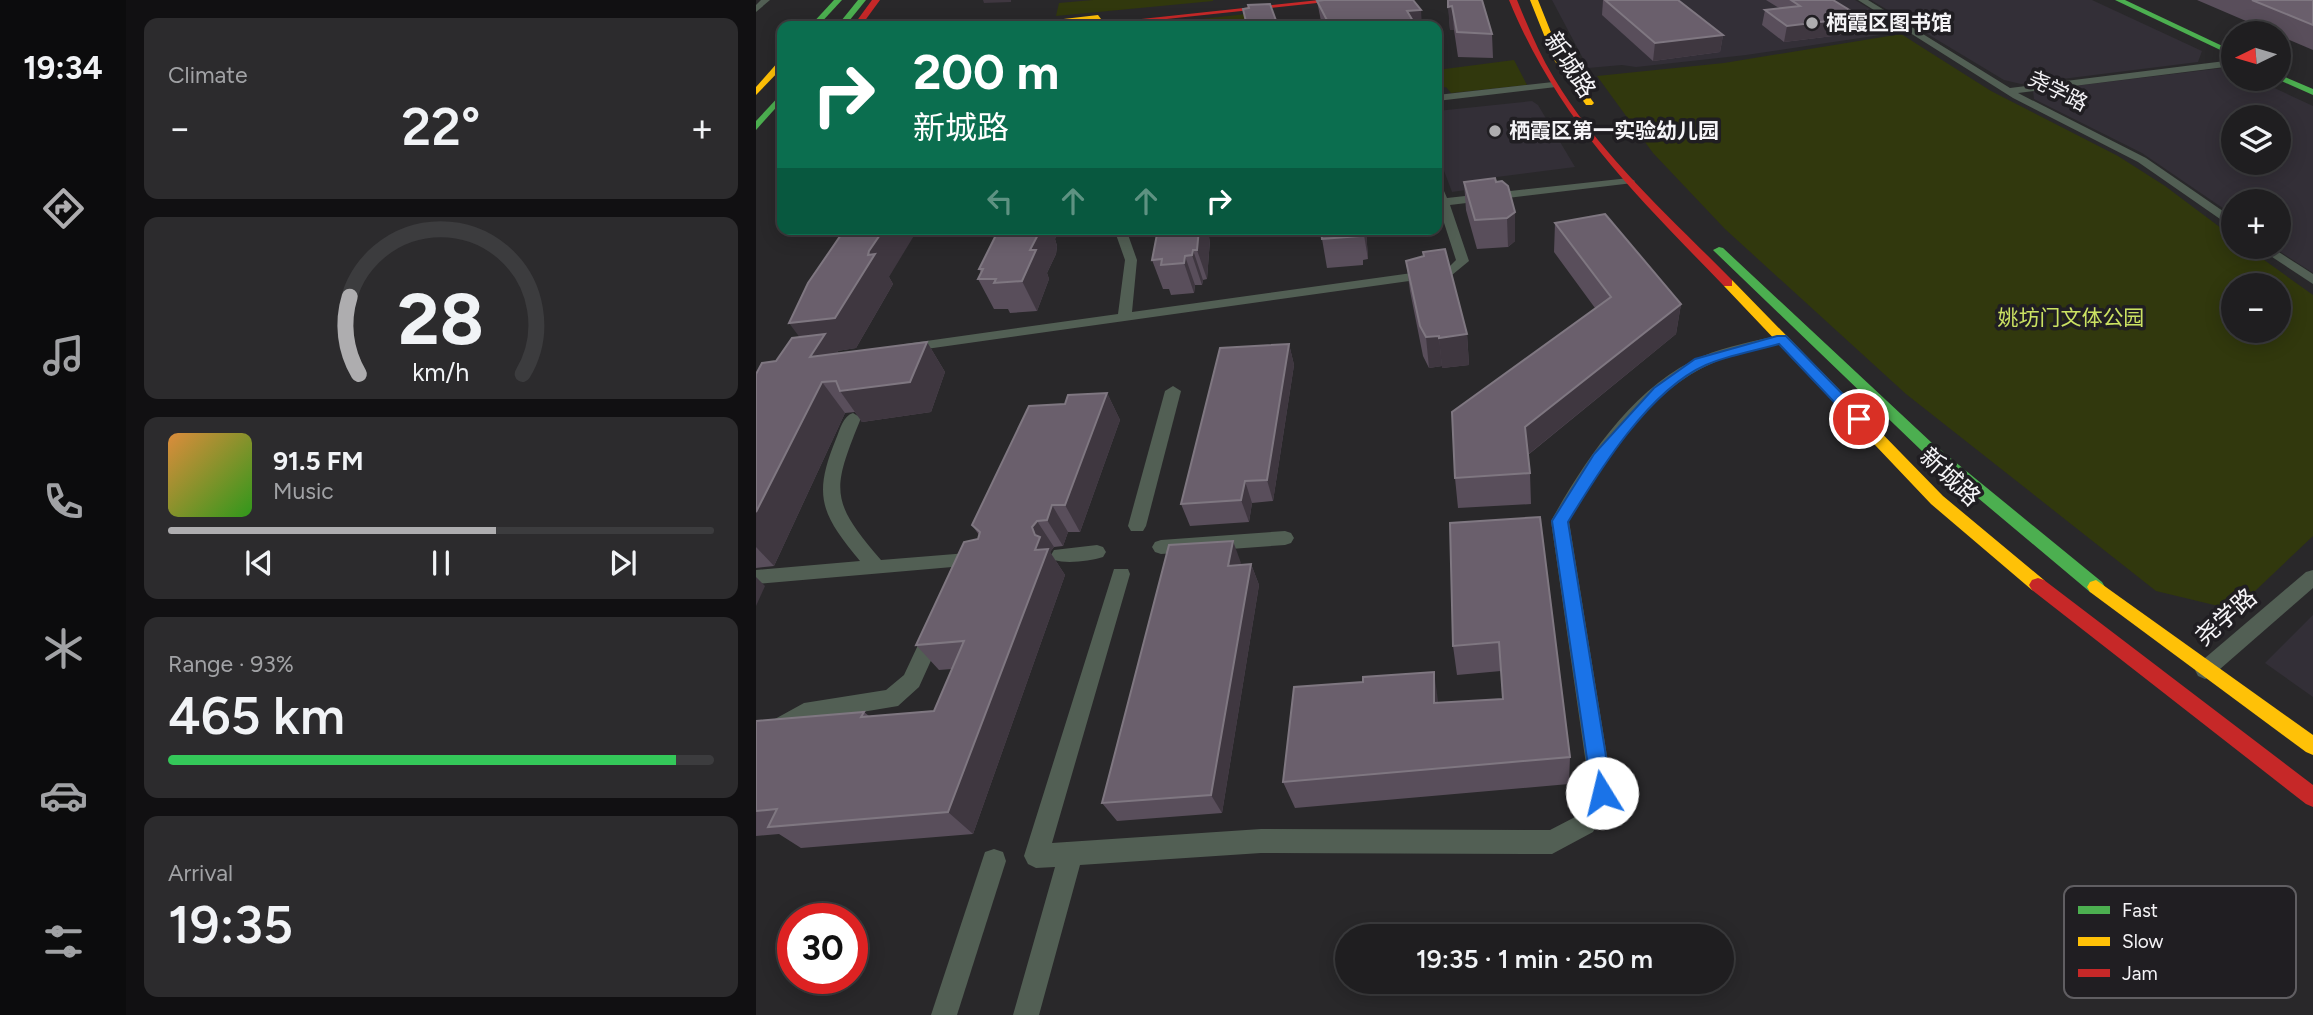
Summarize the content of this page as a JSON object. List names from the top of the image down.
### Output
{
  "streets": {
    "main road": ["新城路"],
    "street": ["尧学路"]
  },
  "crossings": [
    ["新城路", "尧学路"]
  ],
  "parks": ["姚坊门文体公园"],
  "places": ["栖霞区图书馆", "栖霞区第一实验幼儿园"],
  "legend": ["Fast", "Slow", "Jam"],
  "north": "left",
  "page": {
    "tabs": "19:34",
    "tile": [
      "Climate",
      ["Range · 93%", "465 km"],
      ["Arrival", "19:35"]
    ],
    "map_buttons": ["+", "−"],
    "turn": ["200 m", "新城路"],
    "heat": ["−", "22°", "+"],
    "song": ["91.5 FM", "Music"],
    "limit": "30",
    "trip": "19:35 · 1 min · 250 m",
    "gauge": ["28", "km/h"]
  }
}
